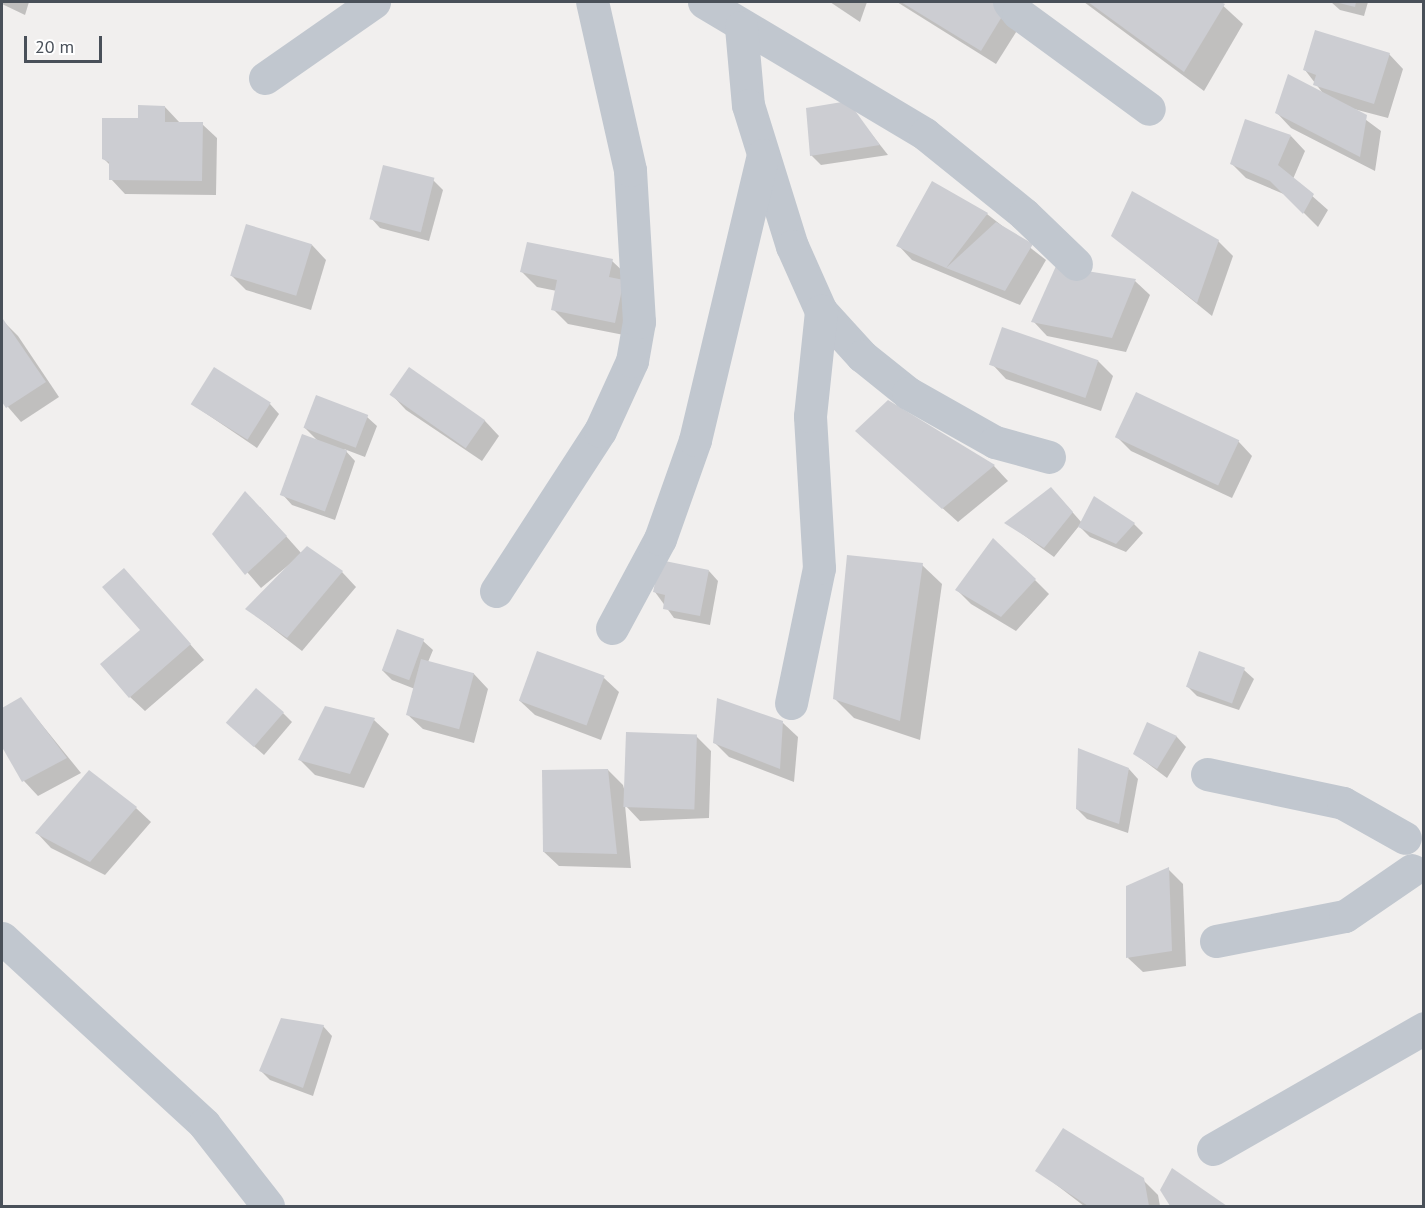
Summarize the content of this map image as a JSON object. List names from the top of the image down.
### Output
{
  "scale_bar": "20 m"
}
